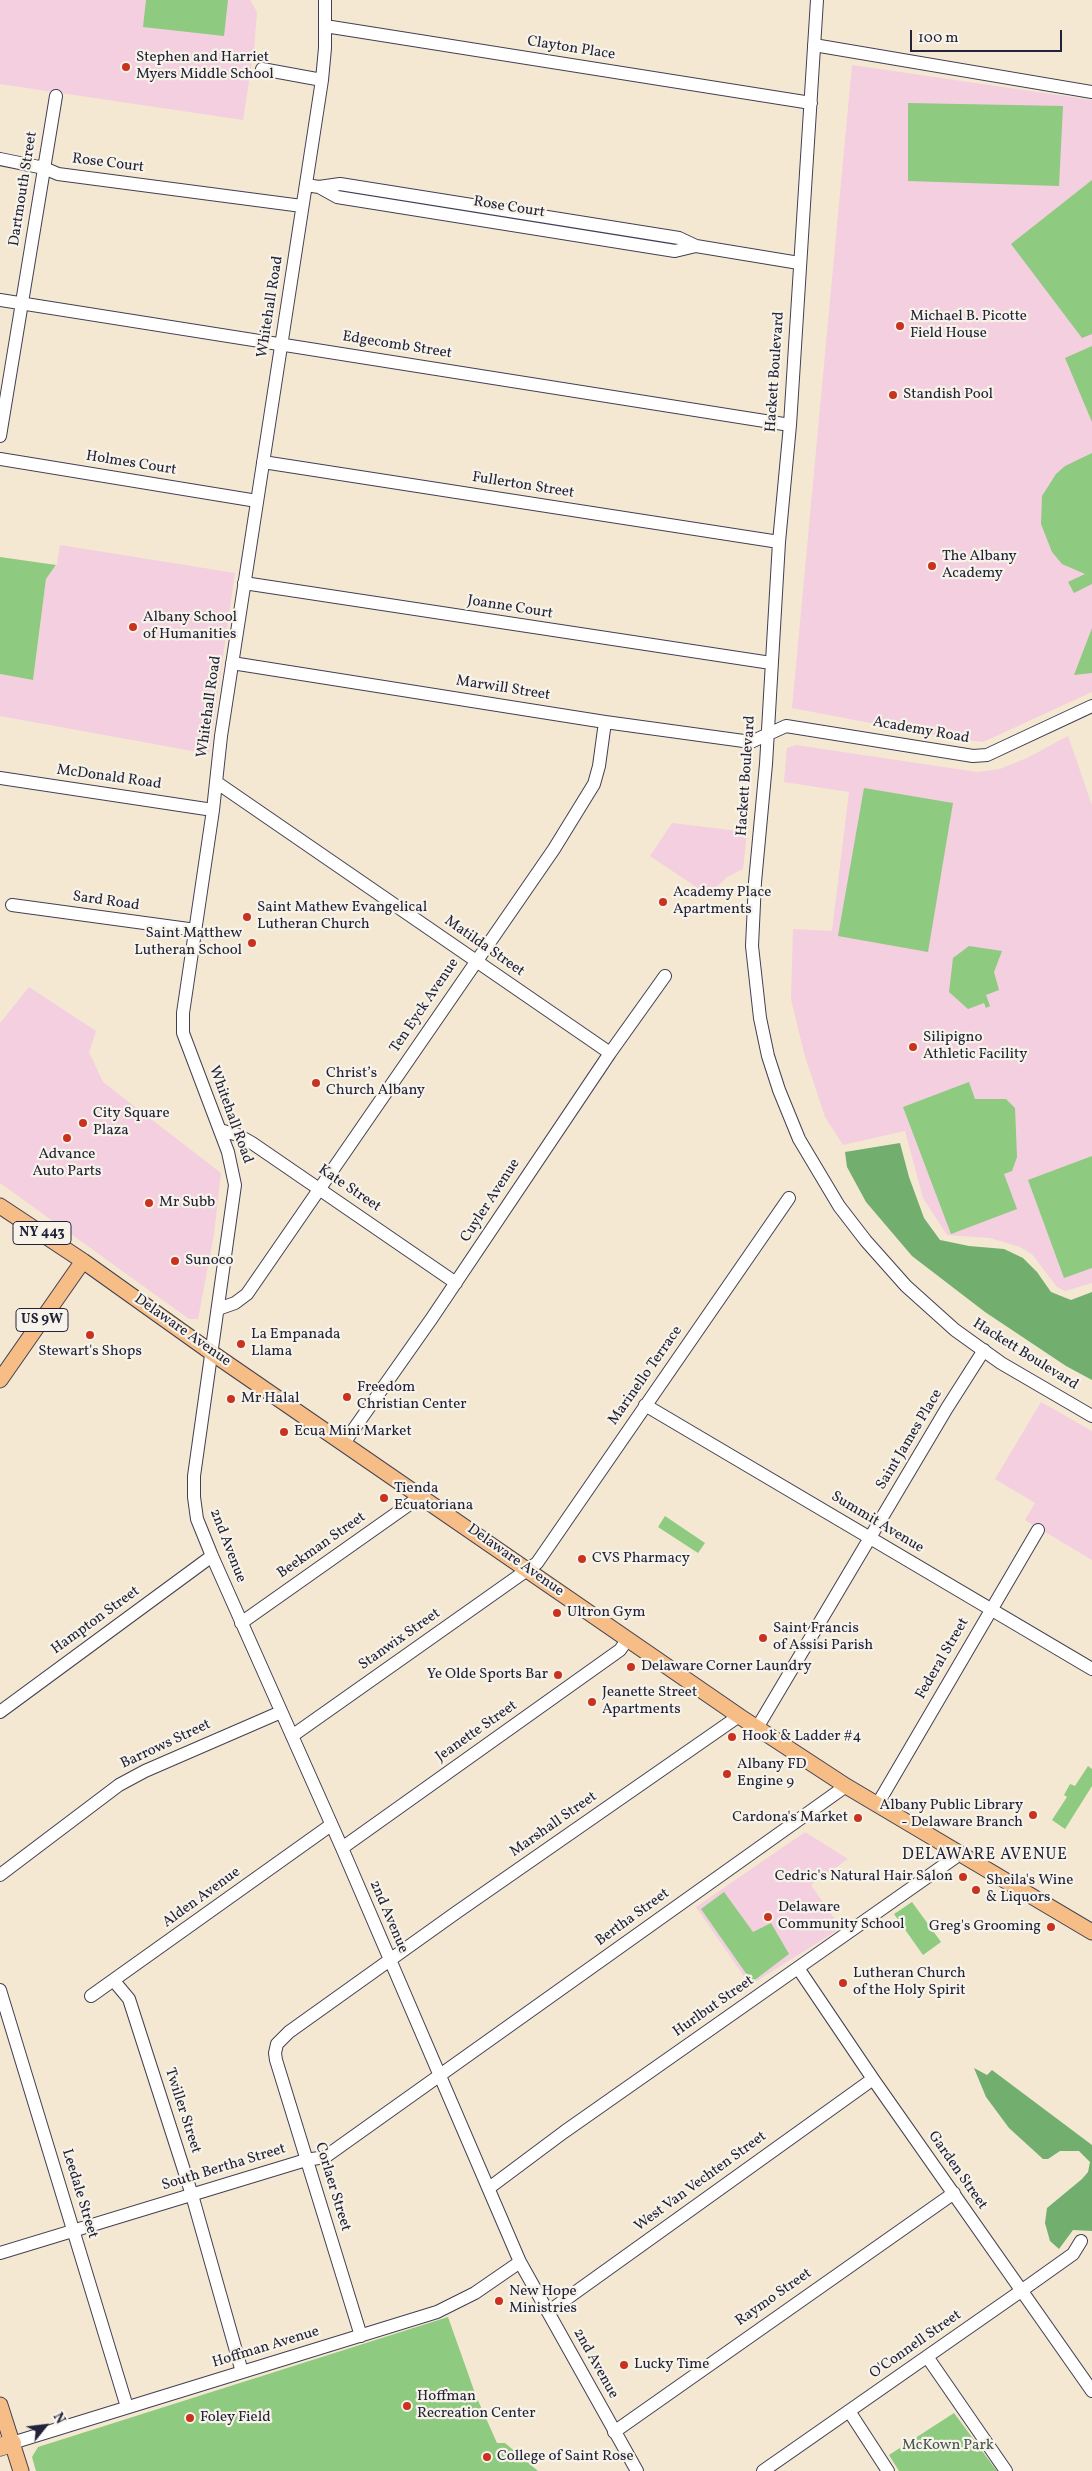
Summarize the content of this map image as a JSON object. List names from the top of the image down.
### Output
{
  "streets": {
    "main road": ["NY 443", "US 9W", "Delaware Avenue"],
    "street": [
      "Clayton Place",
      "Rose Court",
      "Dartmouth Street",
      "Whitehall Road",
      "Edgecomb Street",
      "Hackett Boulevard",
      "Holmes Court",
      "Fullerton Street",
      "Joanne Court",
      "Marwill Street",
      "Academy Road",
      "McDonald Road",
      "Sard Road",
      "Matilda Street",
      "Ten Eyck Avenue",
      "Kate Street",
      "Cuyler Avenue",
      "Marinello Terrace",
      "Saint James Place",
      "Summit Avenue",
      "2nd Avenue",
      "Beekman Street",
      "Hampton Street",
      "Stanwix Street",
      "Federal Street",
      "Jeanette Street",
      "Barrows Street",
      "Marshall Street",
      "Alden Avenue",
      "Bertha Street",
      "Hurlbut Street",
      "Twiller Street",
      "South Bertha Street",
      "Garden Street",
      "West Van Vechten Street",
      "Corlaer Street",
      "Leedale Street",
      "Raymo Street",
      "O'Connell Street",
      "Hoffman Avenue"
    ]
  },
  "crossings": [
    ["Clayton Place", "Whitehall Road"],
    ["Clayton Place", "Hackett Boulevard"],
    ["Rose Court", "Dartmouth Street"],
    ["Rose Court", "Whitehall Road"],
    ["Rose Court", "Hackett Boulevard"],
    ["Dartmouth Street", "Edgecomb Street"],
    ["Whitehall Road", "Edgecomb Street"],
    ["Whitehall Road", "Holmes Court"],
    ["Whitehall Road", "Fullerton Street"],
    ["Whitehall Road", "Joanne Court"],
    ["Whitehall Road", "Marwill Street"],
    ["Whitehall Road", "McDonald Road"],
    ["Whitehall Road", "Sard Road"],
    ["Whitehall Road", "Matilda Street"],
    ["Whitehall Road", "Ten Eyck Avenue"],
    ["Whitehall Road", "Kate Street"],
    ["Whitehall Road", "Delaware Avenue"],
    ["Whitehall Road", "2nd Avenue"],
    ["Edgecomb Street", "Hackett Boulevard"],
    ["Hackett Boulevard", "Fullerton Street"],
    ["Hackett Boulevard", "Joanne Court"],
    ["Hackett Boulevard", "Marwill Street"],
    ["Hackett Boulevard", "Academy Road"],
    ["Hackett Boulevard", "Saint James Place"],
    ["Marwill Street", "Academy Road"],
    ["Marwill Street", "Ten Eyck Avenue"],
    ["Matilda Street", "Ten Eyck Avenue"],
    ["Matilda Street", "Cuyler Avenue"],
    ["Ten Eyck Avenue", "Kate Street"],
    ["Kate Street", "Cuyler Avenue"],
    ["Cuyler Avenue", "Delaware Avenue"],
    ["US 9W", "Delaware Avenue"],
    ["Delaware Avenue", "Marinello Terrace"],
    ["Delaware Avenue", "Saint James Place"],
    ["Delaware Avenue", "2nd Avenue"],
    ["Delaware Avenue", "Beekman Street"],
    ["Delaware Avenue", "Stanwix Street"],
    ["Delaware Avenue", "Federal Street"],
    ["Delaware Avenue", "Jeanette Street"],
    ["Delaware Avenue", "Marshall Street"],
    ["Delaware Avenue", "Bertha Street"],
    ["Delaware Avenue", "Hurlbut Street"],
    ["Marinello Terrace", "Summit Avenue"],
    ["Marinello Terrace", "Stanwix Street"],
    ["Saint James Place", "Summit Avenue"],
    ["Summit Avenue", "Federal Street"],
    ["2nd Avenue", "Beekman Street"],
    ["2nd Avenue", "Hampton Street"],
    ["2nd Avenue", "Stanwix Street"],
    ["2nd Avenue", "Jeanette Street"],
    ["2nd Avenue", "Barrows Street"],
    ["2nd Avenue", "Marshall Street"],
    ["2nd Avenue", "Alden Avenue"],
    ["2nd Avenue", "Bertha Street"],
    ["2nd Avenue", "Hurlbut Street"],
    ["2nd Avenue", "South Bertha Street"],
    ["2nd Avenue", "West Van Vechten Street"],
    ["2nd Avenue", "Raymo Street"],
    ["2nd Avenue", "Hoffman Avenue"],
    ["Marshall Street", "Corlaer Street"],
    ["Alden Avenue", "Twiller Street"],
    ["Bertha Street", "South Bertha Street"],
    ["Hurlbut Street", "Garden Street"],
    ["Twiller Street", "South Bertha Street"],
    ["Twiller Street", "Hoffman Avenue"],
    ["South Bertha Street", "Corlaer Street"],
    ["South Bertha Street", "Leedale Street"],
    ["Garden Street", "West Van Vechten Street"],
    ["Garden Street", "Raymo Street"],
    ["Garden Street", "O'Connell Street"],
    ["Corlaer Street", "Hoffman Avenue"],
    ["Leedale Street", "Hoffman Avenue"]
  ],
  "districts": ["DELAWARE AVENUE"],
  "parks": ["McKown Park"],
  "places": [
    "Stephen and Harriet Myers Middle School",
    "Michael B. Picotte Field House",
    "Standish Pool",
    "The Albany Academy",
    "Albany School of Humanities",
    "Academy Place Apartments",
    "Saint Mathew Evangelical Lutheran Church",
    "Saint Matthew Lutheran School",
    "Silipigno Athletic Facility",
    "Christ’s Church Albany",
    "City Square Plaza",
    "Advance Auto Parts",
    "Mr Subb",
    "Sunoco",
    "Stewart's Shops",
    "La Empanada Llama",
    "Freedom Christian Center",
    "Mr Halal",
    "Ecua Mini Market",
    "Tienda Ecuatoriana",
    "CVS Pharmacy",
    "Ultron Gym",
    "Saint Francis of Assisi Parish",
    "Delaware Corner Laundry",
    "Ye Olde Sports Bar",
    "Jeanette Street Apartments",
    "Hook & Ladder #4",
    "Albany FD Engine 9",
    "Albany Public Library - Delaware Branch",
    "Cardona's Market",
    "Cedric's Natural Hair Salon",
    "Sheila's Wine & Liquors",
    "Delaware Community School",
    "Greg's Grooming",
    "Lutheran Church of the Holy Spirit",
    "New Hope Ministries",
    "Lucky Time",
    "Hoffman Recreation Center",
    "Foley Field",
    "College of Saint Rose"
  ],
  "scale_bar": "100 m",
  "north": "top right"
}
